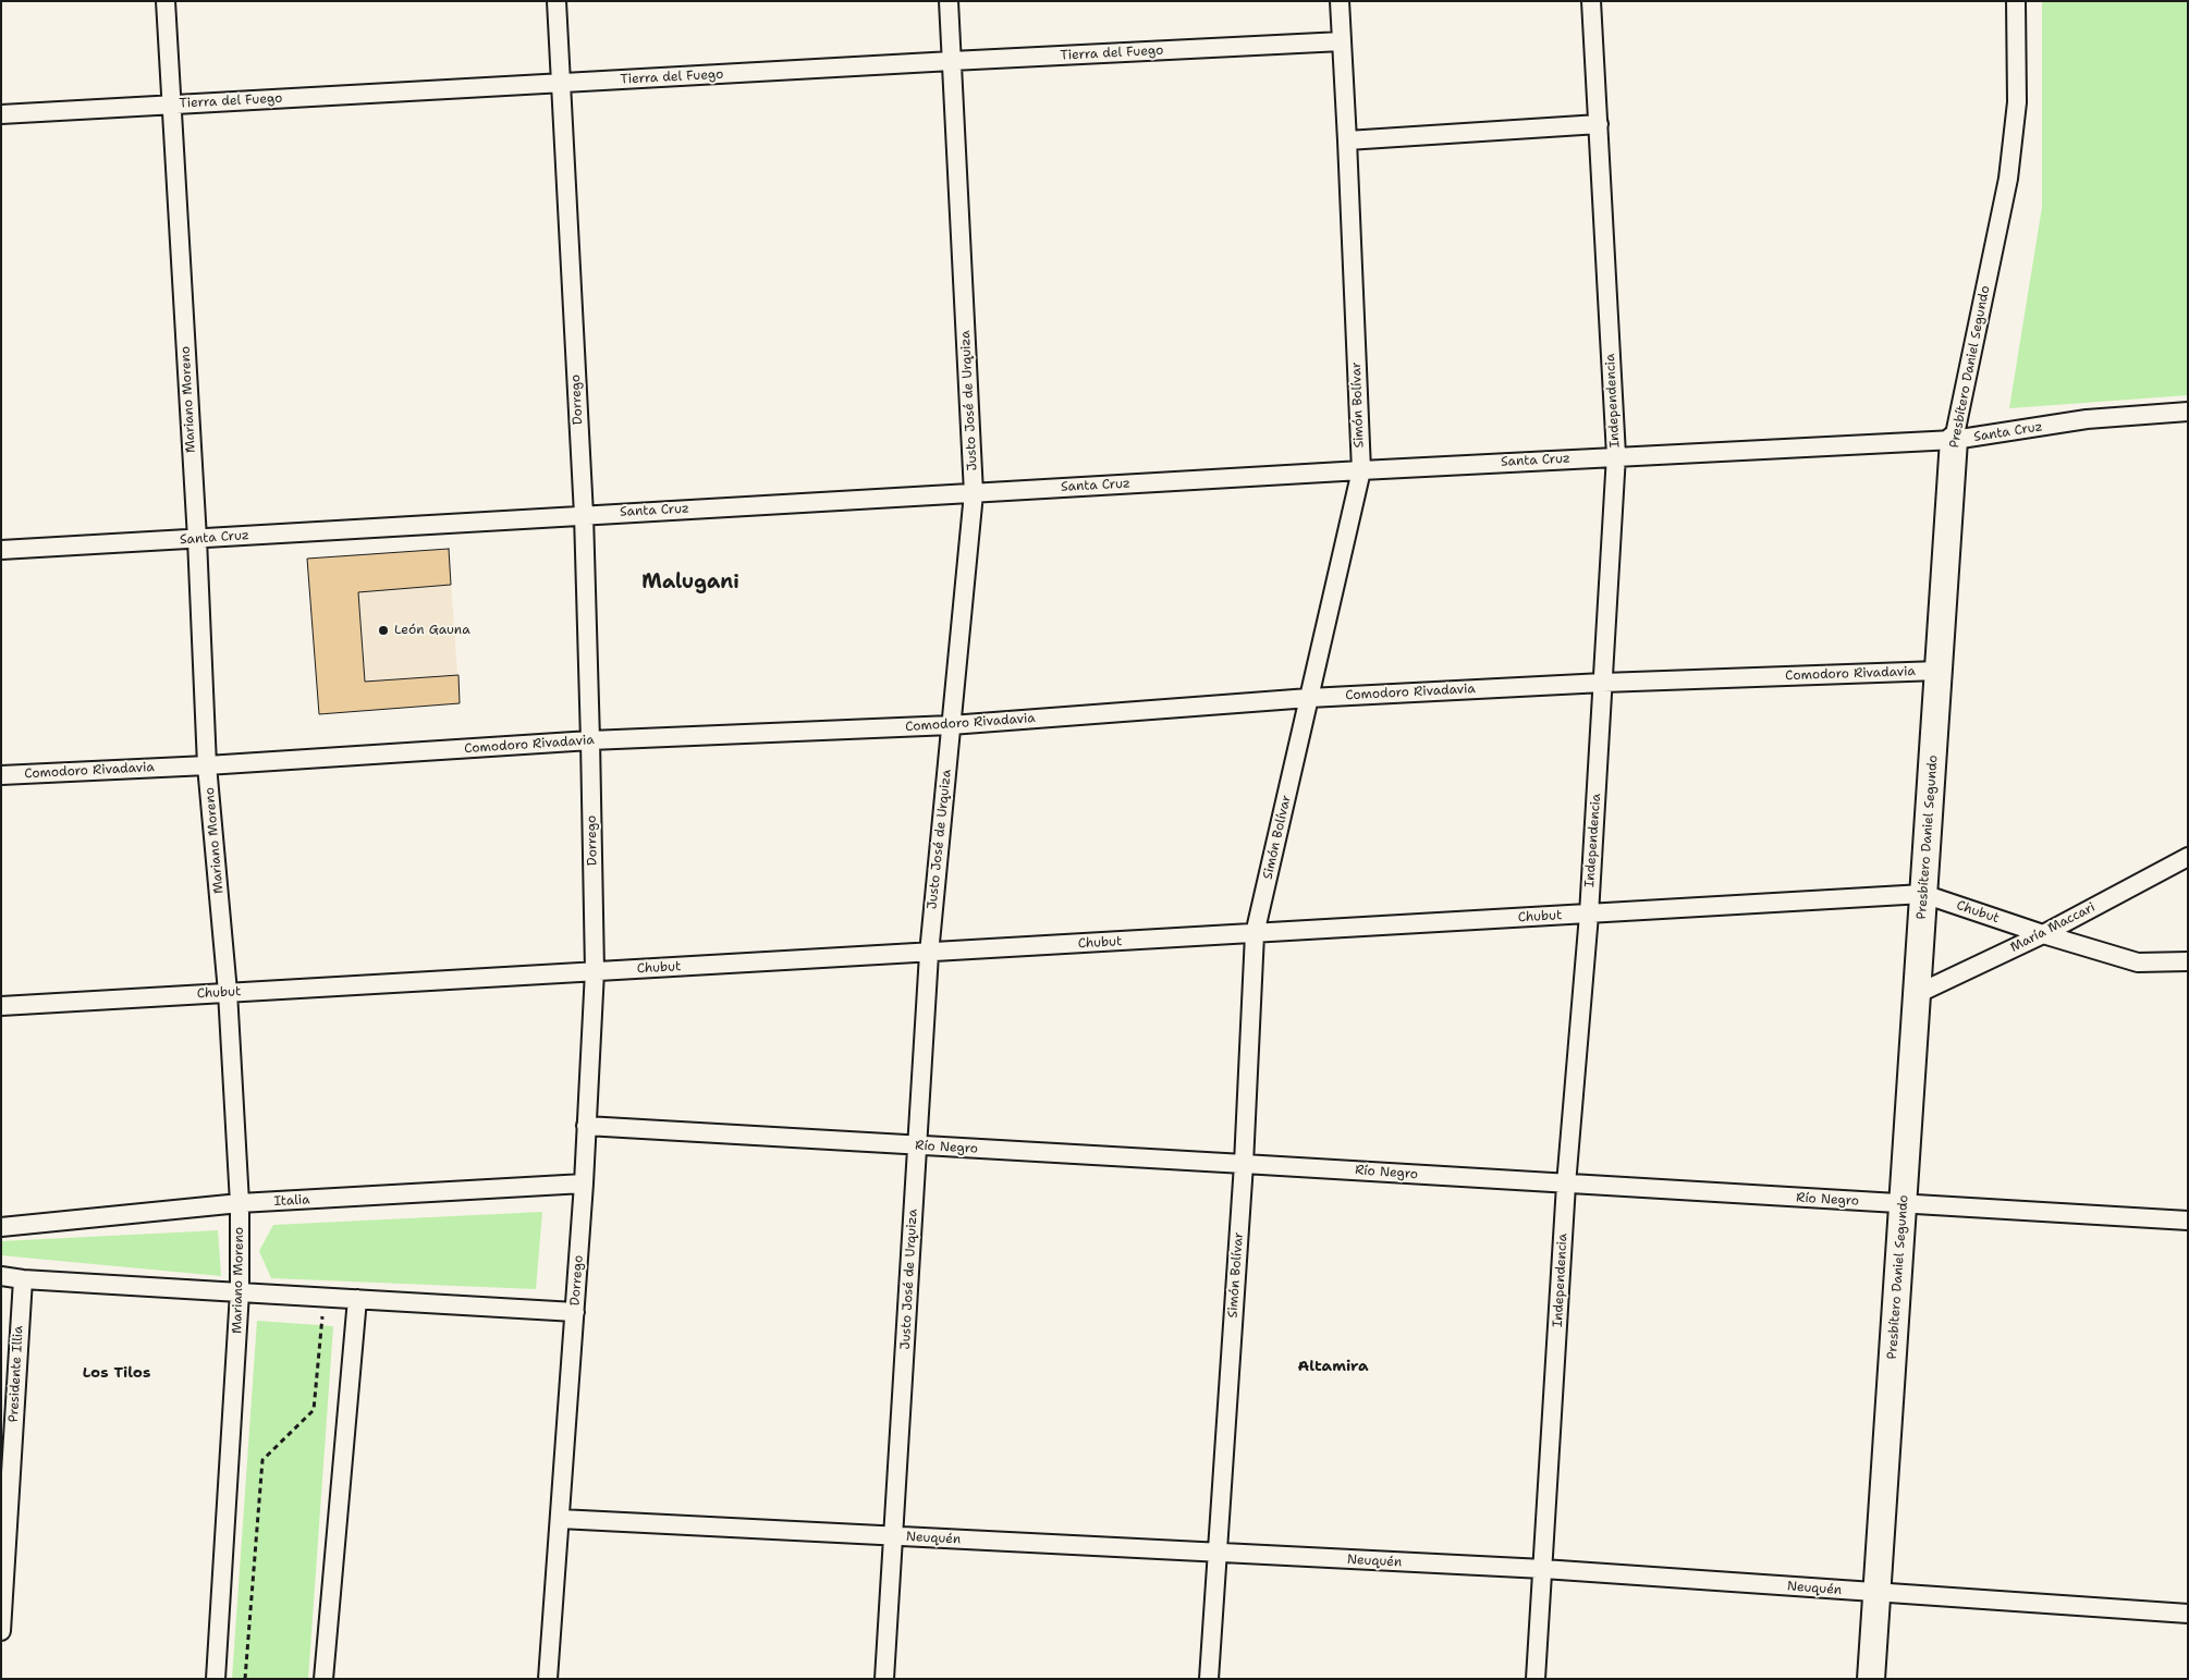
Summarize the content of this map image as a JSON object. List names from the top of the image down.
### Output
{
  "streets": {
    "main road": ["Presbítero Daniel Segundo"],
    "street": [
      "Tierra del Fuego",
      "Mariano Moreno",
      "Dorrego",
      "Justo José de Urquiza",
      "Independencia",
      "Simón Bolívar",
      "Santa Cruz",
      "Comodoro Rivadavia",
      "Chubut",
      "María Maccari",
      "Río Negro",
      "Italia",
      "Presidente Illia",
      "Neuquén"
    ]
  },
  "crossings": [
    ["Tierra del Fuego", "Mariano Moreno"],
    ["Tierra del Fuego", "Dorrego"],
    ["Tierra del Fuego", "Justo José de Urquiza"],
    ["Tierra del Fuego", "Simón Bolívar"],
    ["Presbítero Daniel Segundo", "Santa Cruz"],
    ["Presbítero Daniel Segundo", "Comodoro Rivadavia"],
    ["Presbítero Daniel Segundo", "Chubut"],
    ["Presbítero Daniel Segundo", "María Maccari"],
    ["Presbítero Daniel Segundo", "Río Negro"],
    ["Presbítero Daniel Segundo", "Neuquén"],
    ["Mariano Moreno", "Santa Cruz"],
    ["Mariano Moreno", "Comodoro Rivadavia"],
    ["Mariano Moreno", "Chubut"],
    ["Mariano Moreno", "Italia"],
    ["Dorrego", "Santa Cruz"],
    ["Dorrego", "Comodoro Rivadavia"],
    ["Dorrego", "Chubut"],
    ["Dorrego", "Río Negro"],
    ["Dorrego", "Italia"],
    ["Dorrego", "Neuquén"],
    ["Justo José de Urquiza", "Santa Cruz"],
    ["Justo José de Urquiza", "Comodoro Rivadavia"],
    ["Justo José de Urquiza", "Chubut"],
    ["Justo José de Urquiza", "Río Negro"],
    ["Justo José de Urquiza", "Neuquén"],
    ["Independencia", "Santa Cruz"],
    ["Independencia", "Comodoro Rivadavia"],
    ["Independencia", "Chubut"],
    ["Independencia", "Río Negro"],
    ["Independencia", "Neuquén"],
    ["Simón Bolívar", "Santa Cruz"],
    ["Simón Bolívar", "Comodoro Rivadavia"],
    ["Simón Bolívar", "Chubut"],
    ["Simón Bolívar", "Río Negro"],
    ["Simón Bolívar", "Neuquén"],
    ["Chubut", "María Maccari"]
  ],
  "districts": ["Malugani", "Altamira", "Los Tilos"],
  "places": ["León Gauna"]
}
